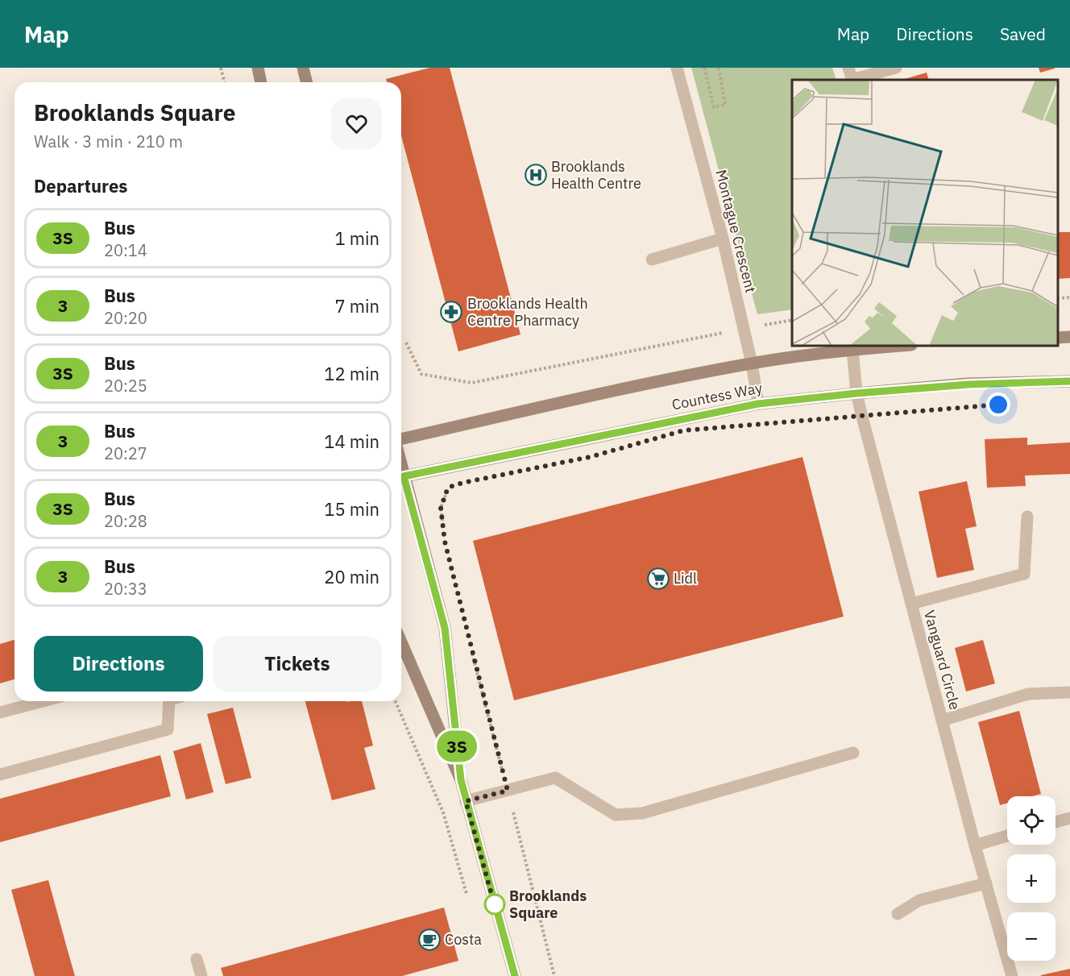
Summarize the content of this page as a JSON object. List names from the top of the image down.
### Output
{
  "streets": {
    "street": ["Montague Crescent", "Countess Way", "Vanguard Circle"]
  },
  "crossings": [
    ["Montague Crescent", "Countess Way"],
    ["Countess Way", "Vanguard Circle"]
  ],
  "places": {
    "hospital": ["Brooklands Health Centre"],
    "pharmacy": ["Brooklands Health Centre Pharmacy"],
    "supermarket": ["Lidl"],
    "other": ["Brooklands Square"],
    "cafe": ["Costa"]
  },
  "lines": ["bus line 3S"],
  "page": {
    "header": "Map",
    "nav": ["Map", "Directions", "Saved"],
    "on_map": "3S",
    "heading": [
      ["Brooklands Square", "Walk · 3 min · 210 m"],
      "Departures"
    ],
    "list": [
      {
        "mark": "3S",
        "name": "Bus",
        "note": "20:14",
        "value": "1 min"
      },
      {
        "mark": "3",
        "name": "Bus",
        "note": "20:20",
        "value": "7 min"
      },
      {
        "mark": "3S",
        "name": "Bus",
        "note": "20:25",
        "value": "12 min"
      },
      {
        "mark": "3",
        "name": "Bus",
        "note": "20:27",
        "value": "14 min"
      },
      {
        "mark": "3S",
        "name": "Bus",
        "note": "20:28",
        "value": "15 min"
      },
      {
        "mark": "3",
        "name": "Bus",
        "note": "20:33",
        "value": "20 min"
      }
    ],
    "buttons": ["Directions", "Tickets"],
    "map_buttons": ["+", "−"]
  }
}
